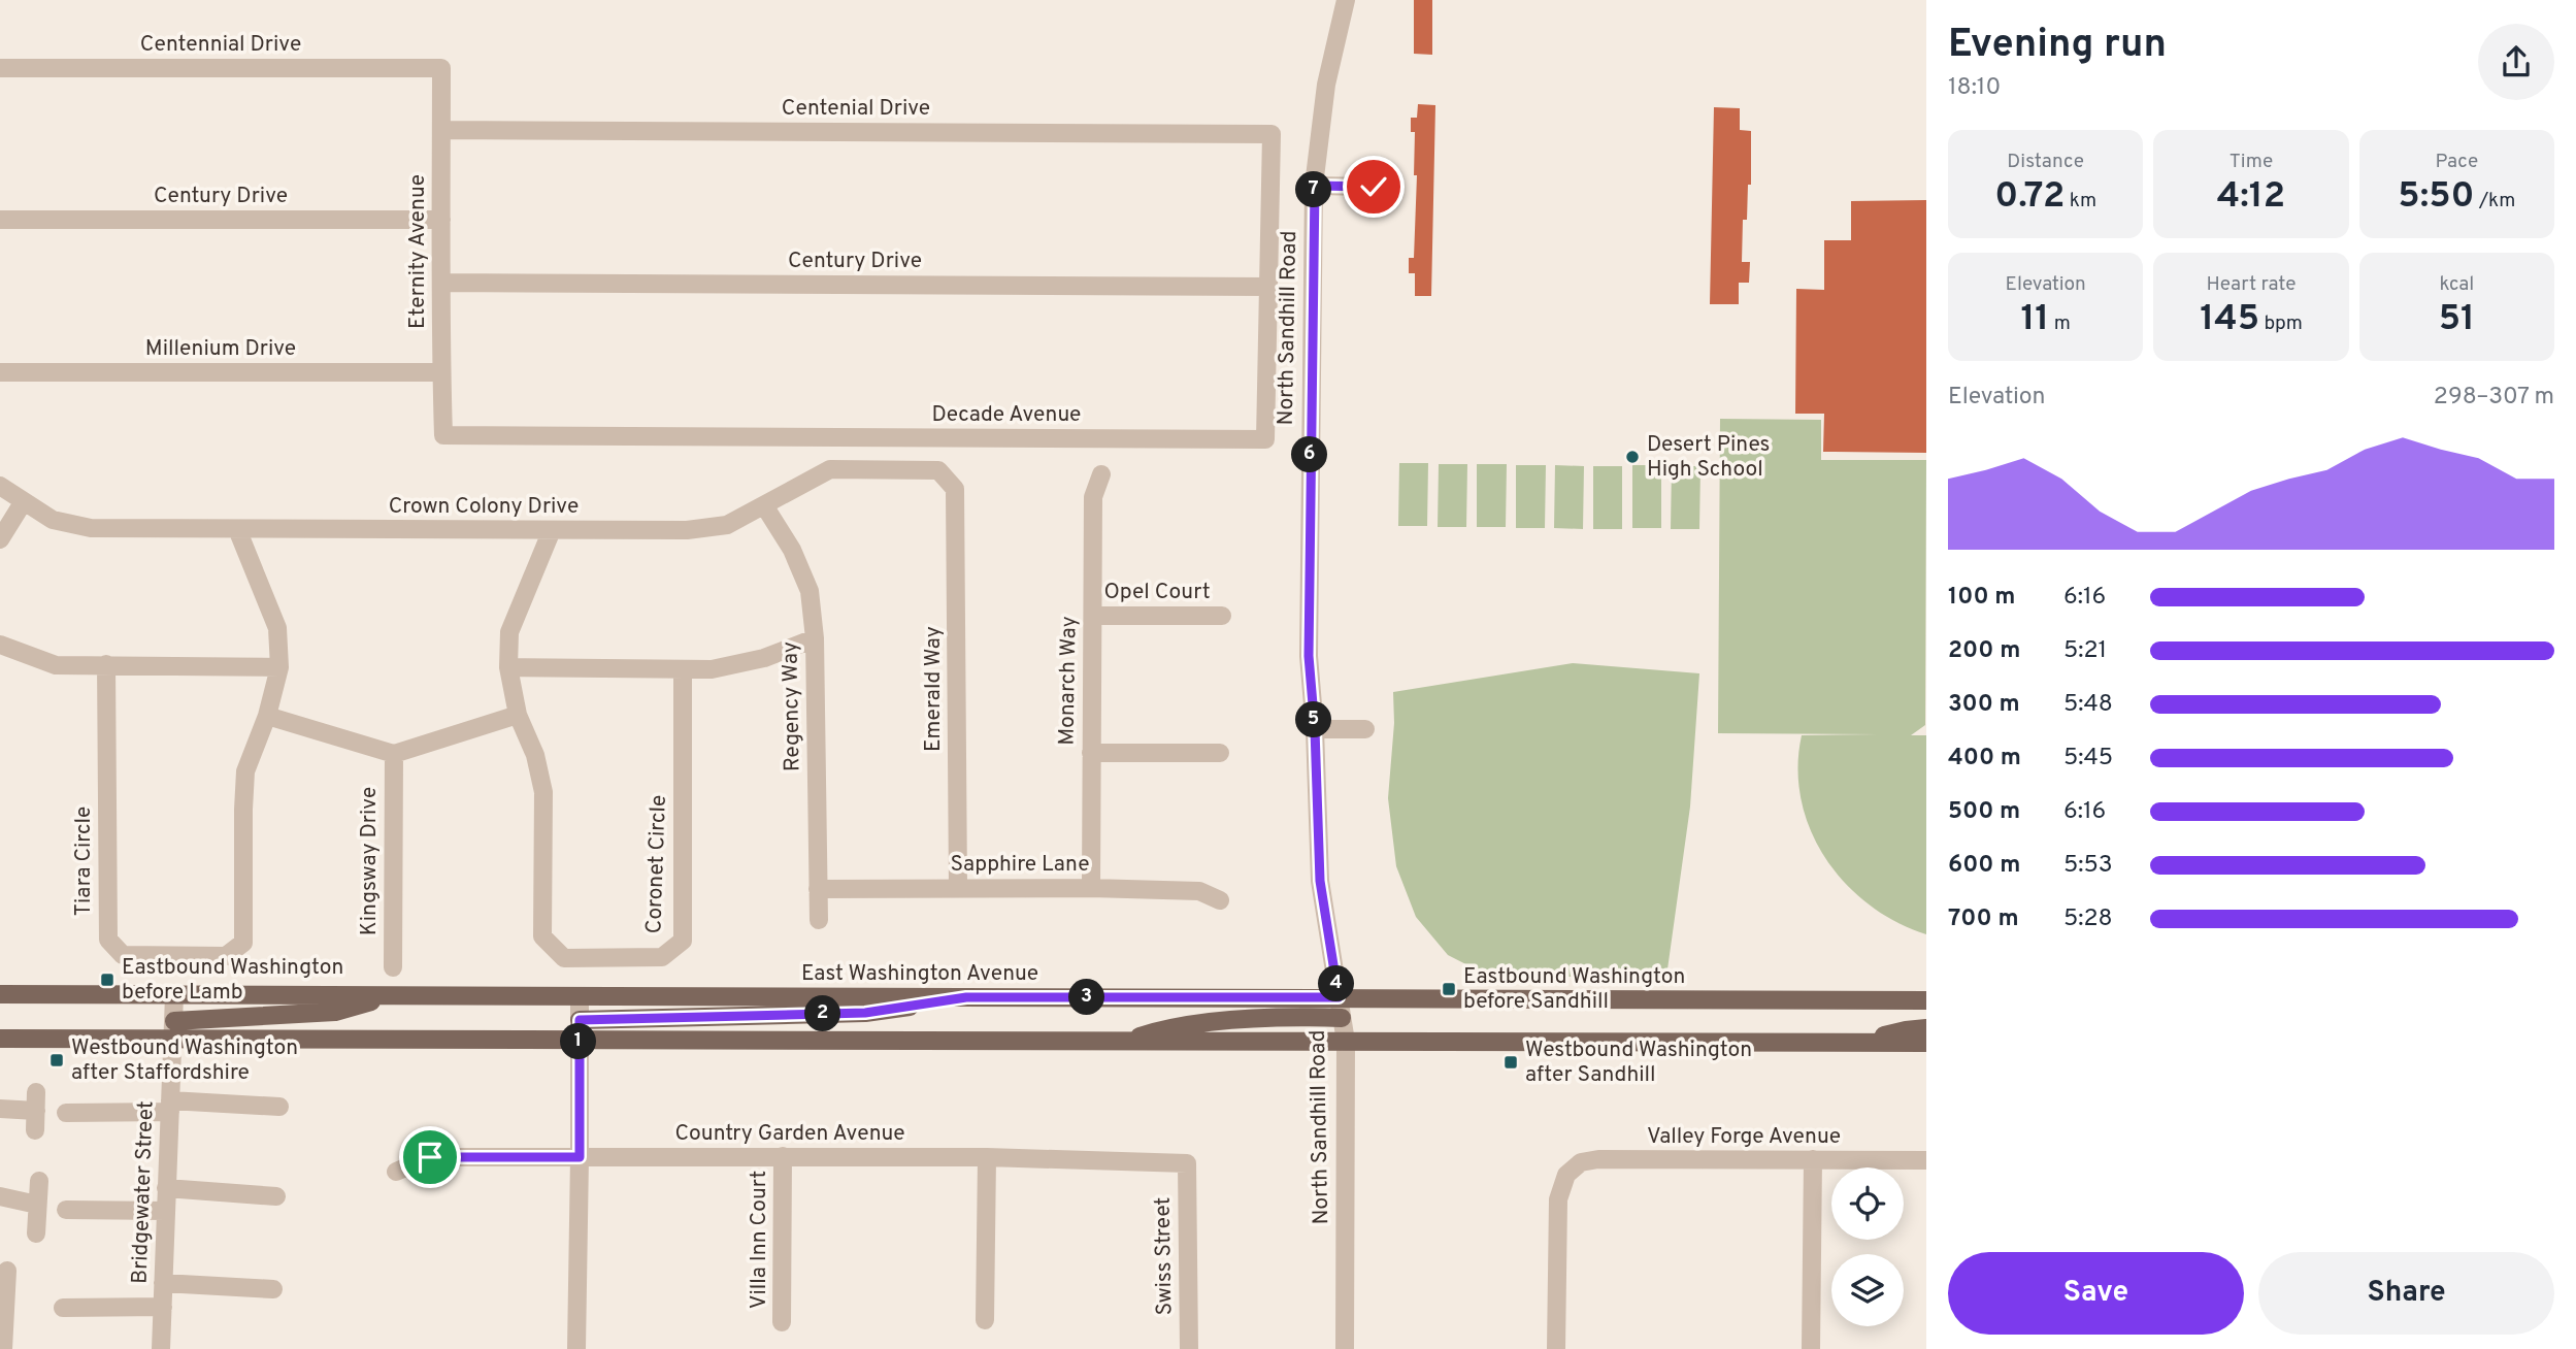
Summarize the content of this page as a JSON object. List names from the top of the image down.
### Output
{
  "streets": {
    "main road": ["East Washington Avenue"],
    "street": [
      "Centennial Drive",
      "Centenial Drive",
      "Century Drive",
      "Eternity Avenue",
      "North Sandhill Road",
      "Millenium Drive",
      "Decade Avenue",
      "Crown Colony Drive",
      "Opel Court",
      "Monarch Way",
      "Emerald Way",
      "Regency Way",
      "Tiara Circle",
      "Kingsway Drive",
      "Coronet Circle",
      "Sapphire Lane",
      "Country Garden Avenue",
      "Valley Forge Avenue",
      "Bridgewater Street",
      "Villa Inn Court",
      "Swiss Street"
    ]
  },
  "crossings": [
    ["Centennial Drive", "Eternity Avenue"],
    ["Centenial Drive", "Eternity Avenue"],
    ["Centenial Drive", "Decade Avenue"],
    ["Century Drive", "Eternity Avenue"],
    ["Century Drive", "Decade Avenue"],
    ["Eternity Avenue", "Millenium Drive"],
    ["Eternity Avenue", "Decade Avenue"],
    ["North Sandhill Road", "East Washington Avenue"],
    ["Crown Colony Drive", "Emerald Way"],
    ["Crown Colony Drive", "Regency Way"],
    ["Opel Court", "Monarch Way"],
    ["Monarch Way", "Sapphire Lane"],
    ["Emerald Way", "Sapphire Lane"],
    ["Regency Way", "Sapphire Lane"],
    ["East Washington Avenue", "Bridgewater Street"],
    ["Country Garden Avenue", "Villa Inn Court"],
    ["Country Garden Avenue", "Swiss Street"]
  ],
  "places": {
    "other": ["Desert Pines High School"],
    "transit": [
      "Eastbound Washington before Lamb",
      "Eastbound Washington before Sandhill",
      "Westbound Washington after Staffordshire",
      "Westbound Washington after Sandhill"
    ]
  },
  "page": {
    "heading": ["Evening run", "18:10"],
    "stats": [
      ["Distance", "0.72 km"],
      ["Time", "4:12"],
      ["Pace", "5:50 /km"],
      ["Elevation", "11 m"],
      ["Heart rate", "145 bpm"],
      ["kcal", "51"]
    ],
    "pins": [
      "7",
      "6",
      "5",
      "4",
      "3",
      "2",
      "1"
    ],
    "chart": ["Elevation", "298–307 m"],
    "list": [
      {
        "name": "100 m",
        "note": "6:16"
      },
      {
        "name": "200 m",
        "note": "5:21"
      },
      {
        "name": "300 m",
        "note": "5:48"
      },
      {
        "name": "400 m",
        "note": "5:45"
      },
      {
        "name": "500 m",
        "note": "6:16"
      },
      {
        "name": "600 m",
        "note": "5:53"
      },
      {
        "name": "700 m",
        "note": "5:28"
      }
    ],
    "buttons": ["Save", "Share"]
  }
}
